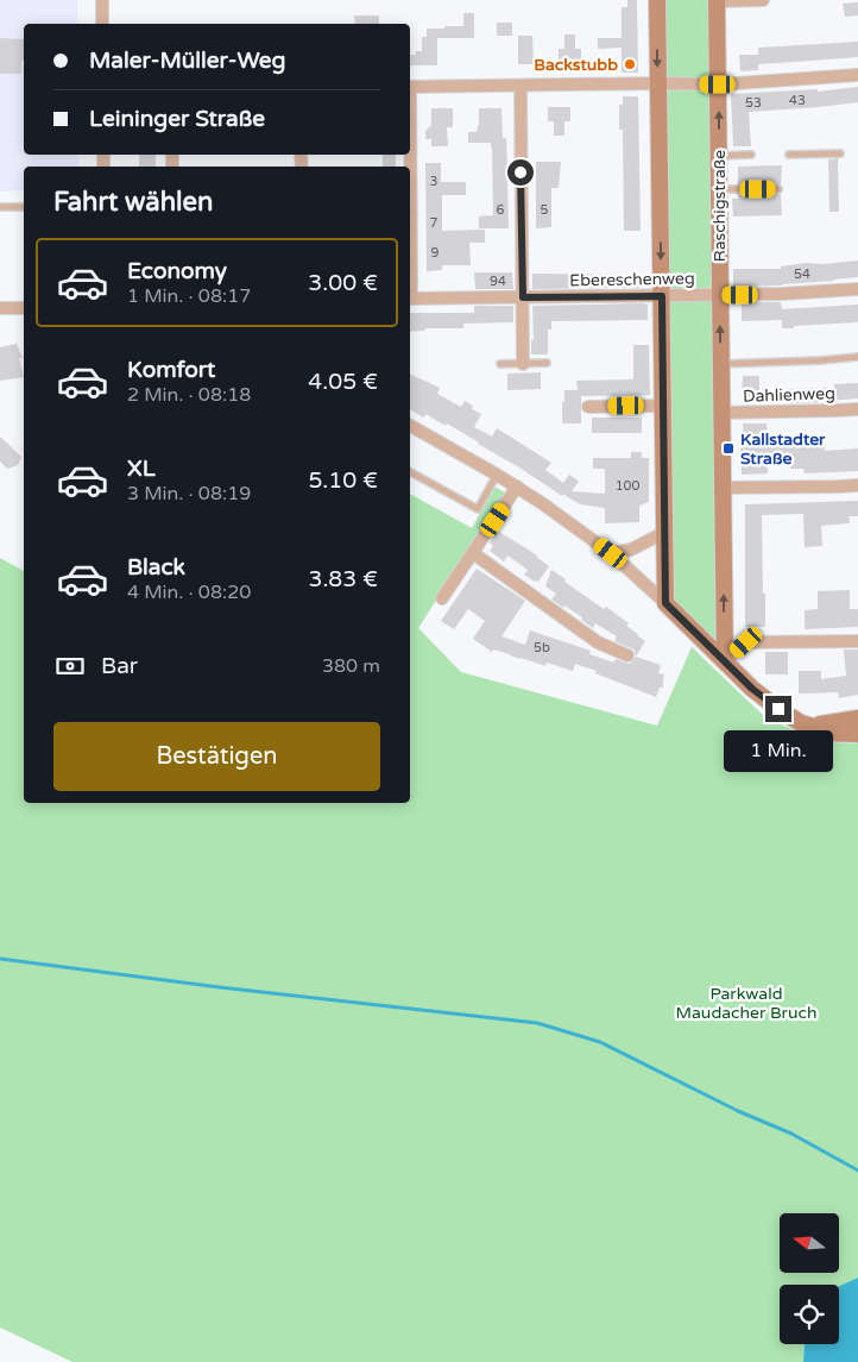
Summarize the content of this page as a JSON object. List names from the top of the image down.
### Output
{
  "streets": {
    "street": ["Raschigstraße", "Ebereschenweg", "Dahlienweg"]
  },
  "crossings": [
    ["Raschigstraße", "Ebereschenweg"],
    ["Raschigstraße", "Dahlienweg"]
  ],
  "parks": ["Parkwald Maudacher Bruch"],
  "places": {
    "other": ["Backstubb"],
    "transit": ["Kallstadter Straße"]
  },
  "house_numbers": [
    "43",
    "53",
    "3",
    "6",
    "5",
    "7",
    "9",
    "54",
    "94",
    "100",
    "5b"
  ],
  "north": "left",
  "page": {
    "banner": ["Maler-Müller-Weg", "Leininger Straße"],
    "heading": "Fahrt wählen",
    "list": [
      {
        "name": "Economy",
        "note": "1 Min. · 08:17",
        "value": "3.00 €"
      },
      {
        "name": "Komfort",
        "note": "2 Min. · 08:18",
        "value": "4.05 €"
      },
      {
        "name": "XL",
        "note": "3 Min. · 08:19",
        "value": "5.10 €"
      },
      {
        "name": "Black",
        "note": "4 Min. · 08:20",
        "value": "3.83 €"
      }
    ],
    "pay": ["Bar", "380 m"],
    "buttons": "Bestätigen",
    "bubble": "1 Min."
  }
}
